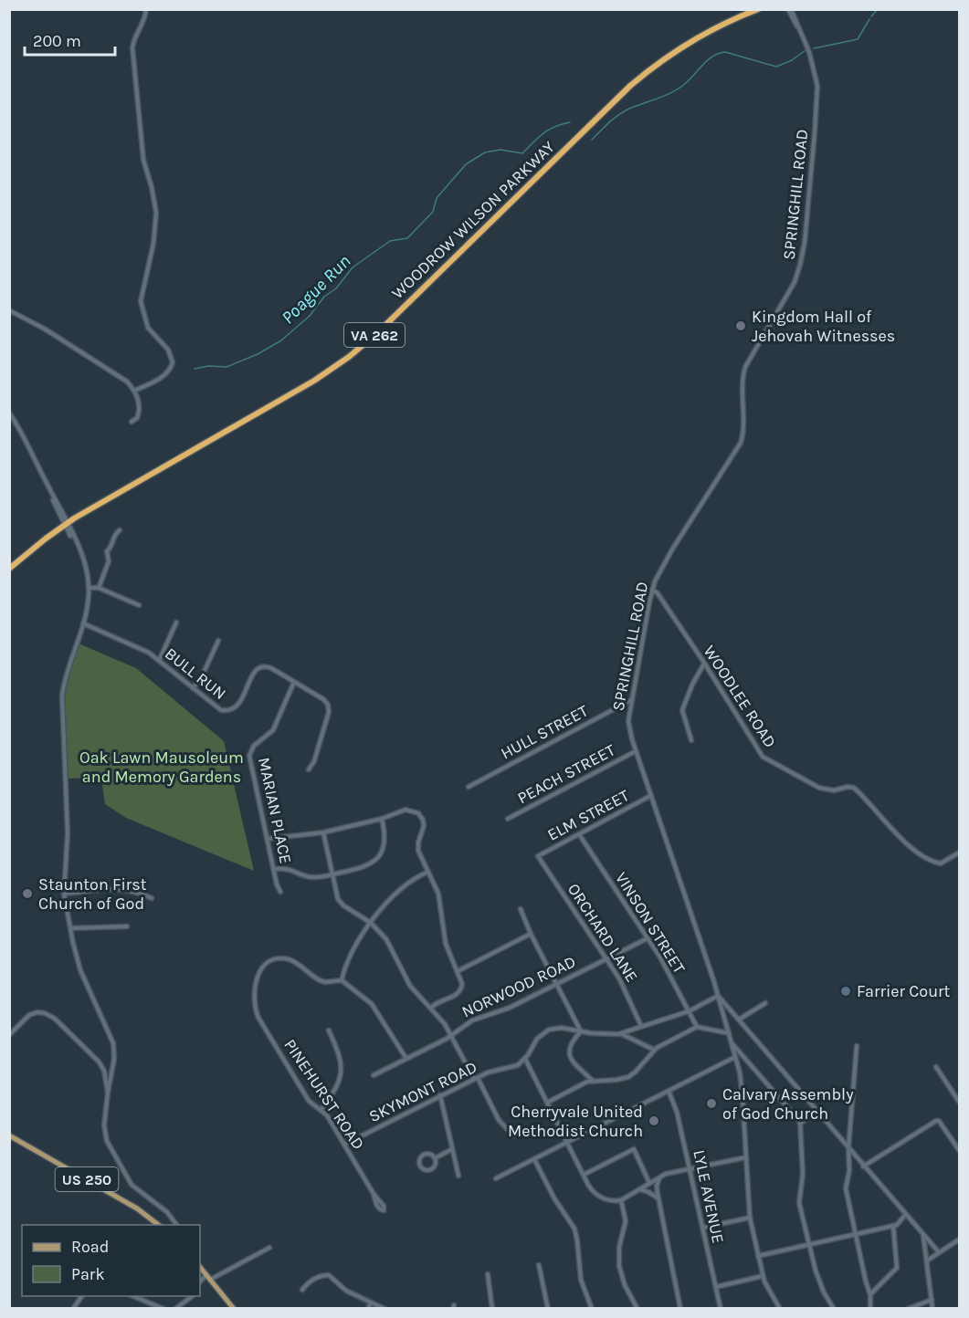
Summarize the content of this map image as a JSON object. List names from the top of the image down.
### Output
{
  "streets": {
    "highway": ["WOODROW WILSON PARKWAY", "VA 262"],
    "main road": ["US 250"],
    "street": [
      "SPRINGHILL ROAD",
      "BULL RUN",
      "WOODLEE ROAD",
      "HULL STREET",
      "PEACH STREET",
      "MARIAN PLACE",
      "ELM STREET",
      "VINSON STREET",
      "ORCHARD LANE",
      "NORWOOD ROAD",
      "SKYMONT ROAD",
      "PINEHURST ROAD",
      "LYLE AVENUE"
    ]
  },
  "crossings": [
    ["SPRINGHILL ROAD", "WOODLEE ROAD"],
    ["SPRINGHILL ROAD", "HULL STREET"],
    ["SPRINGHILL ROAD", "PEACH STREET"],
    ["SPRINGHILL ROAD", "ELM STREET"],
    ["BULL RUN", "MARIAN PLACE"],
    ["ELM STREET", "VINSON STREET"],
    ["ELM STREET", "ORCHARD LANE"],
    ["VINSON STREET", "NORWOOD ROAD"],
    ["ORCHARD LANE", "NORWOOD ROAD"],
    ["SKYMONT ROAD", "PINEHURST ROAD"]
  ],
  "water": ["Poague Run"],
  "parks": ["Oak Lawn Mausoleum and Memory Gardens"],
  "places": [
    "Kingdom Hall of Jehovah Witnesses",
    "Staunton First Church of God",
    "Farrier Court",
    "Calvary Assembly of God Church",
    "Cherryvale United Methodist Church"
  ],
  "legend": ["Road", "Park"],
  "scale_bar": "200 m"
}
